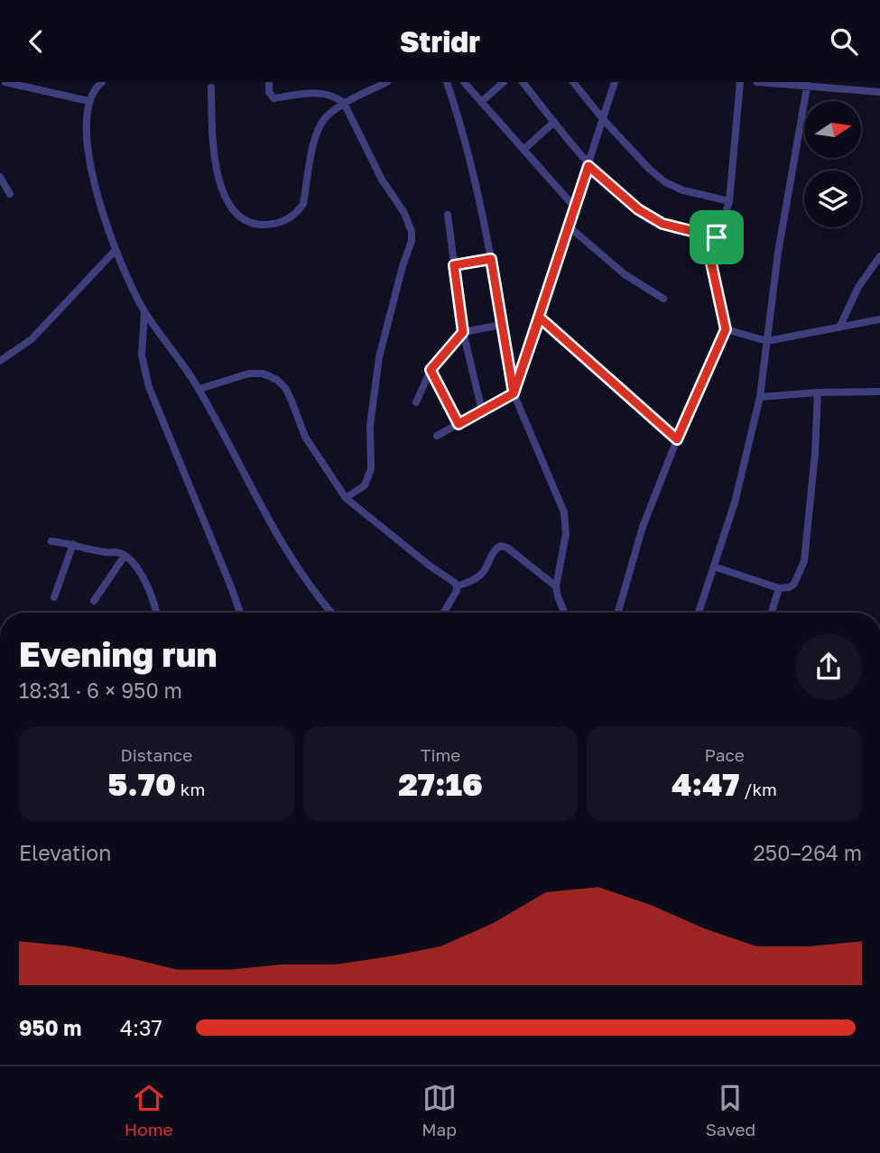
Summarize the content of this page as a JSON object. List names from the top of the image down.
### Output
{
  "north": "right",
  "page": {
    "header": "Stridr",
    "heading": ["Evening run", "18:31 · 6 × 950 m"],
    "stats": [
      ["Distance", "5.70 km"],
      ["Time", "27:16"],
      ["Pace", "4:47 /km"]
    ],
    "chart": ["Elevation", "250–264 m"],
    "list": [
      {
        "name": "950 m",
        "note": "4:37"
      }
    ],
    "tabs": ["Home", "Map", "Saved"]
  }
}
